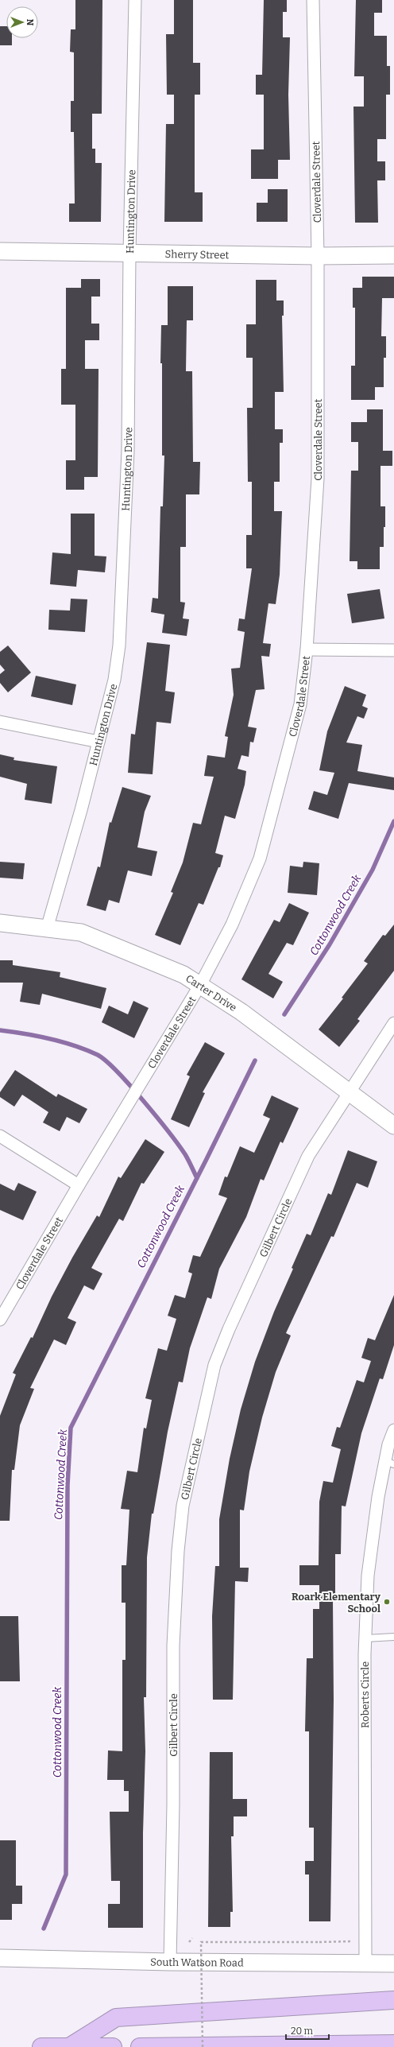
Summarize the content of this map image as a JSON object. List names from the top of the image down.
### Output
{
  "streets": {
    "street": [
      "Cloverdale Street",
      "Huntington Drive",
      "Sherry Street",
      "Carter Drive",
      "Gilbert Circle",
      "Roberts Circle",
      "South Watson Road"
    ]
  },
  "crossings": [
    ["Cloverdale Street", "Sherry Street"],
    ["Cloverdale Street", "Carter Drive"],
    ["Huntington Drive", "Sherry Street"],
    ["Huntington Drive", "Carter Drive"],
    ["Carter Drive", "Gilbert Circle"],
    ["Gilbert Circle", "South Watson Road"],
    ["Roberts Circle", "South Watson Road"]
  ],
  "water": ["Cottonwood Creek"],
  "places": ["Roark Elementary School"],
  "scale_bar": "20 m",
  "north": "right"
}
